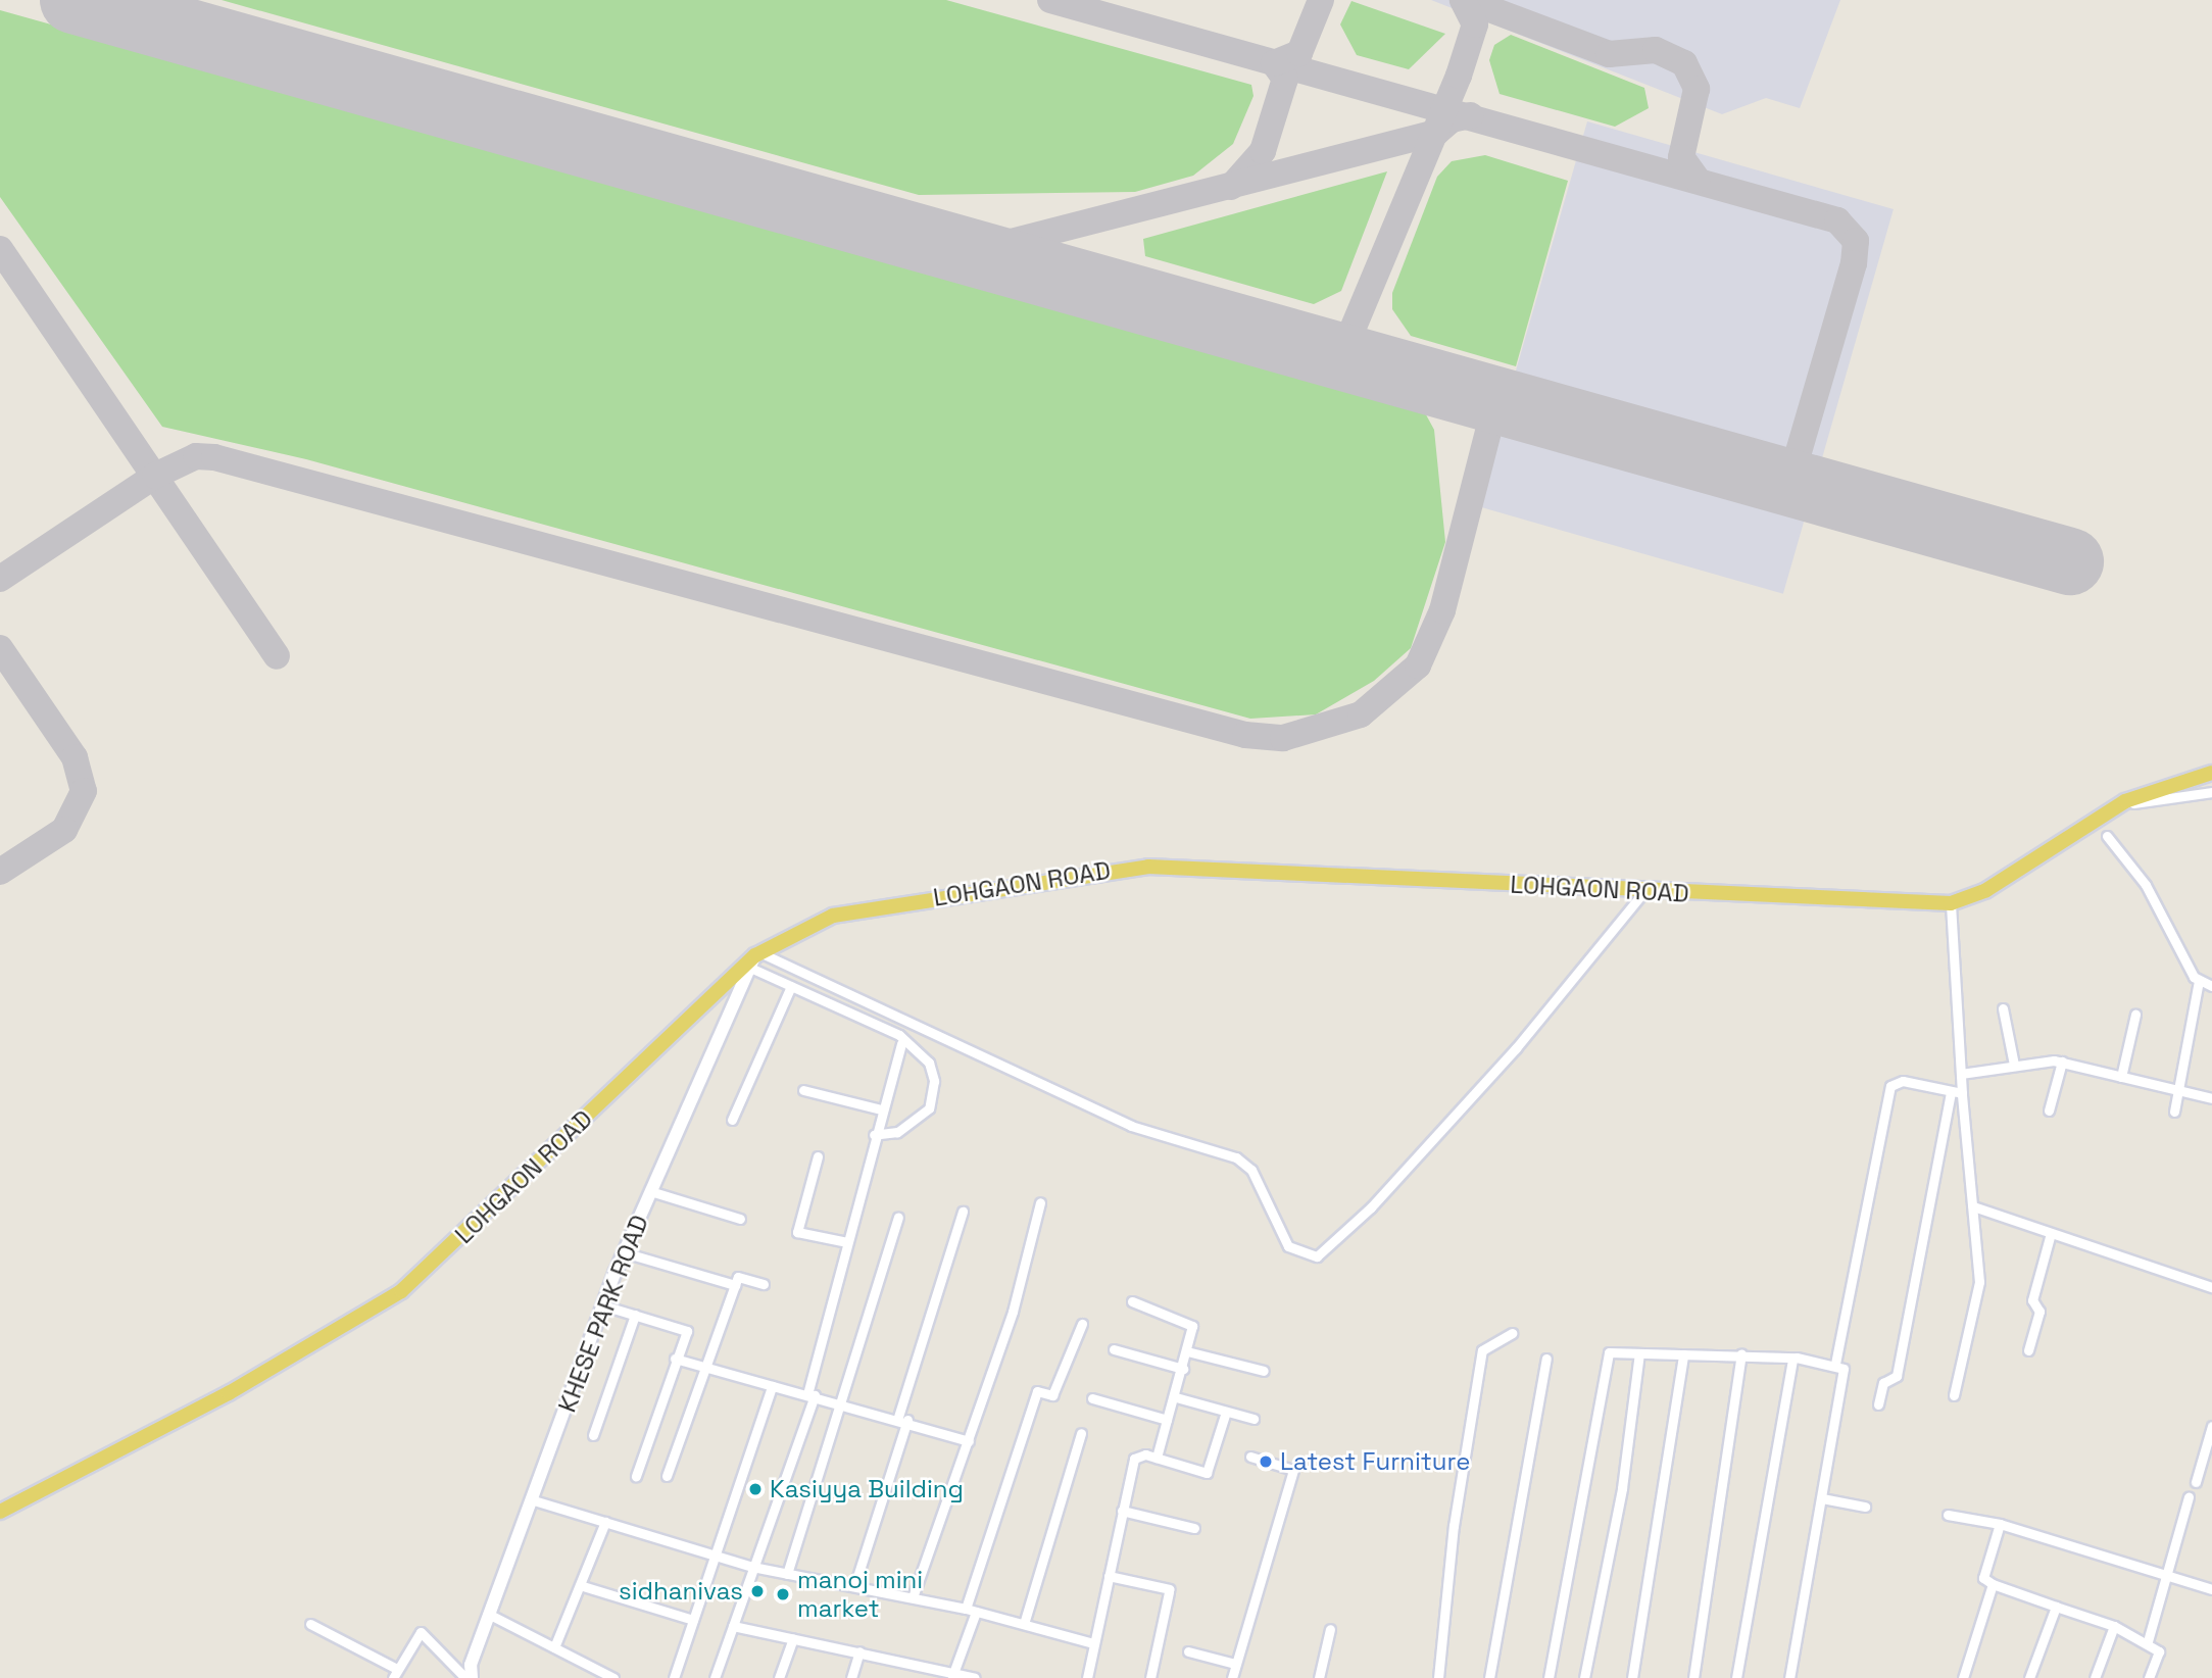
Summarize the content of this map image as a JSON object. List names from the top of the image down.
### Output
{
  "streets": {
    "main road": ["LOHGAON ROAD"],
    "street": ["KHESE PARK ROAD"]
  },
  "crossings": [
    ["LOHGAON ROAD", "KHESE PARK ROAD"]
  ],
  "places": [
    "Latest Furniture",
    "Kasiyya Building",
    "sidhanivas",
    "manoj mini market"
  ]
}
